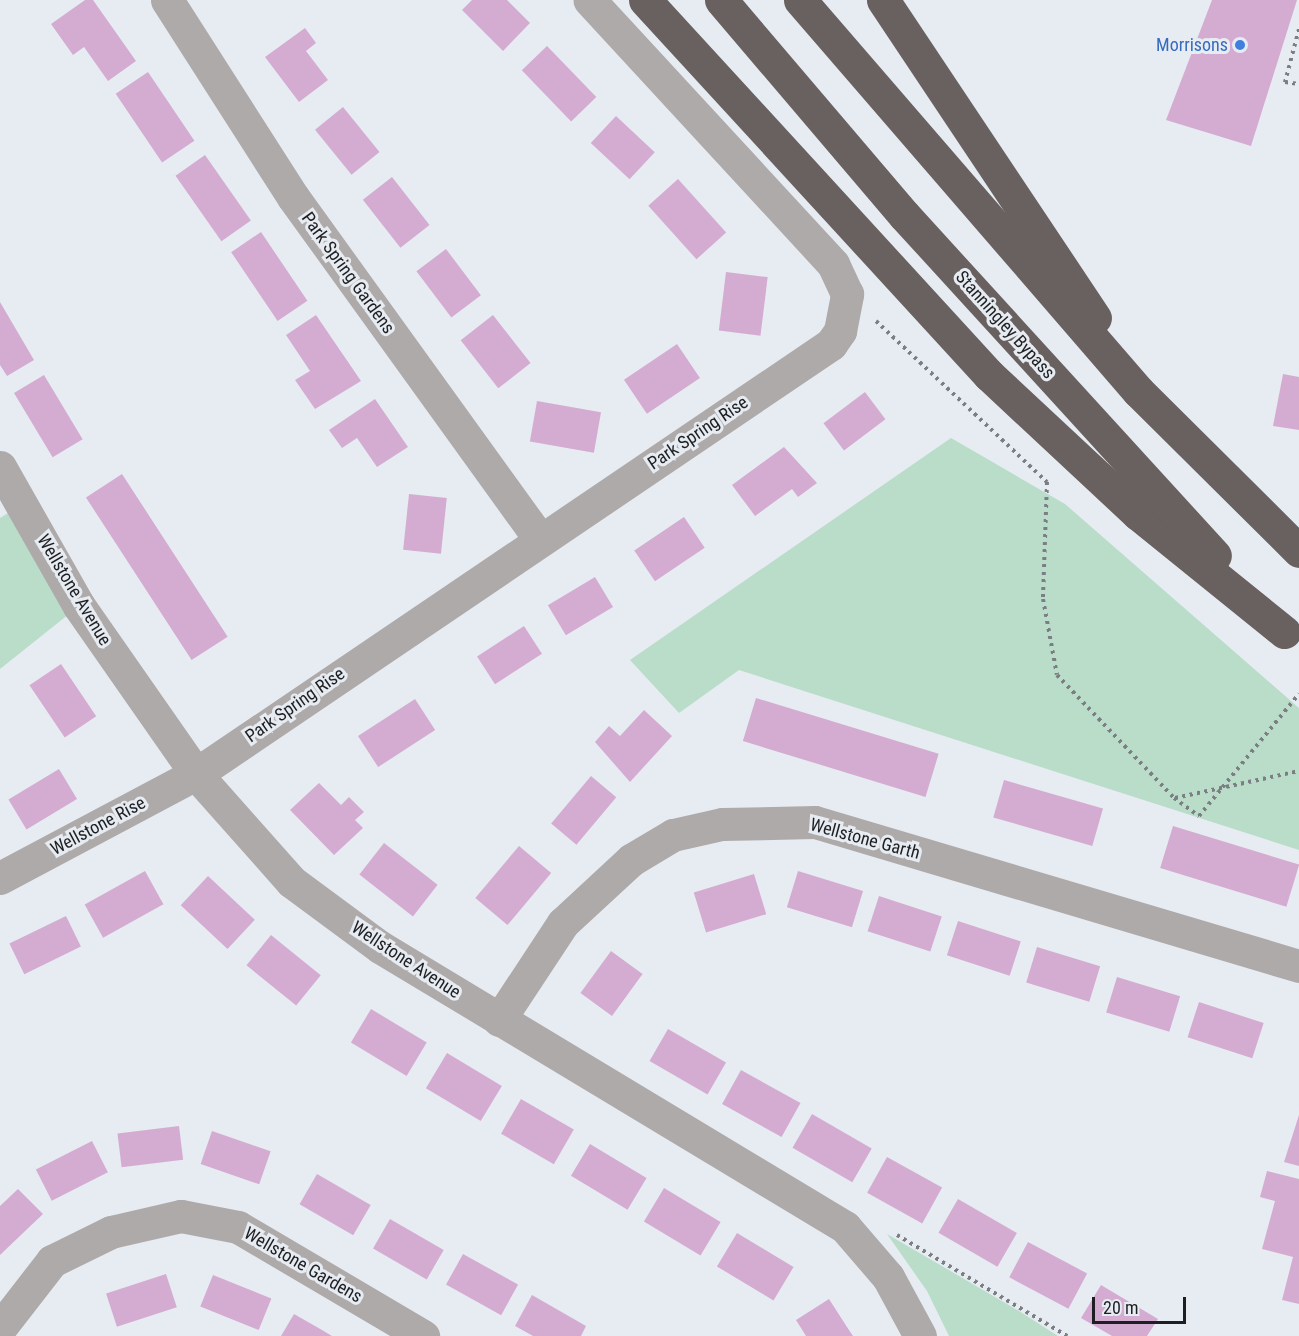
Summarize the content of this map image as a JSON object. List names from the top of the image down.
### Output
{
  "streets": {
    "highway": ["Stanningley Bypass"],
    "street": [
      "Park Spring Gardens",
      "Park Spring Rise",
      "Wellstone Avenue",
      "Wellstone Rise",
      "Wellstone Garth",
      "Wellstone Gardens"
    ]
  },
  "crossings": [
    ["Park Spring Gardens", "Park Spring Rise"],
    ["Park Spring Rise", "Wellstone Avenue"],
    ["Park Spring Rise", "Wellstone Rise"],
    ["Wellstone Avenue", "Wellstone Rise"],
    ["Wellstone Avenue", "Wellstone Garth"]
  ],
  "places": ["Morrisons"],
  "scale_bar": "20 m"
}
